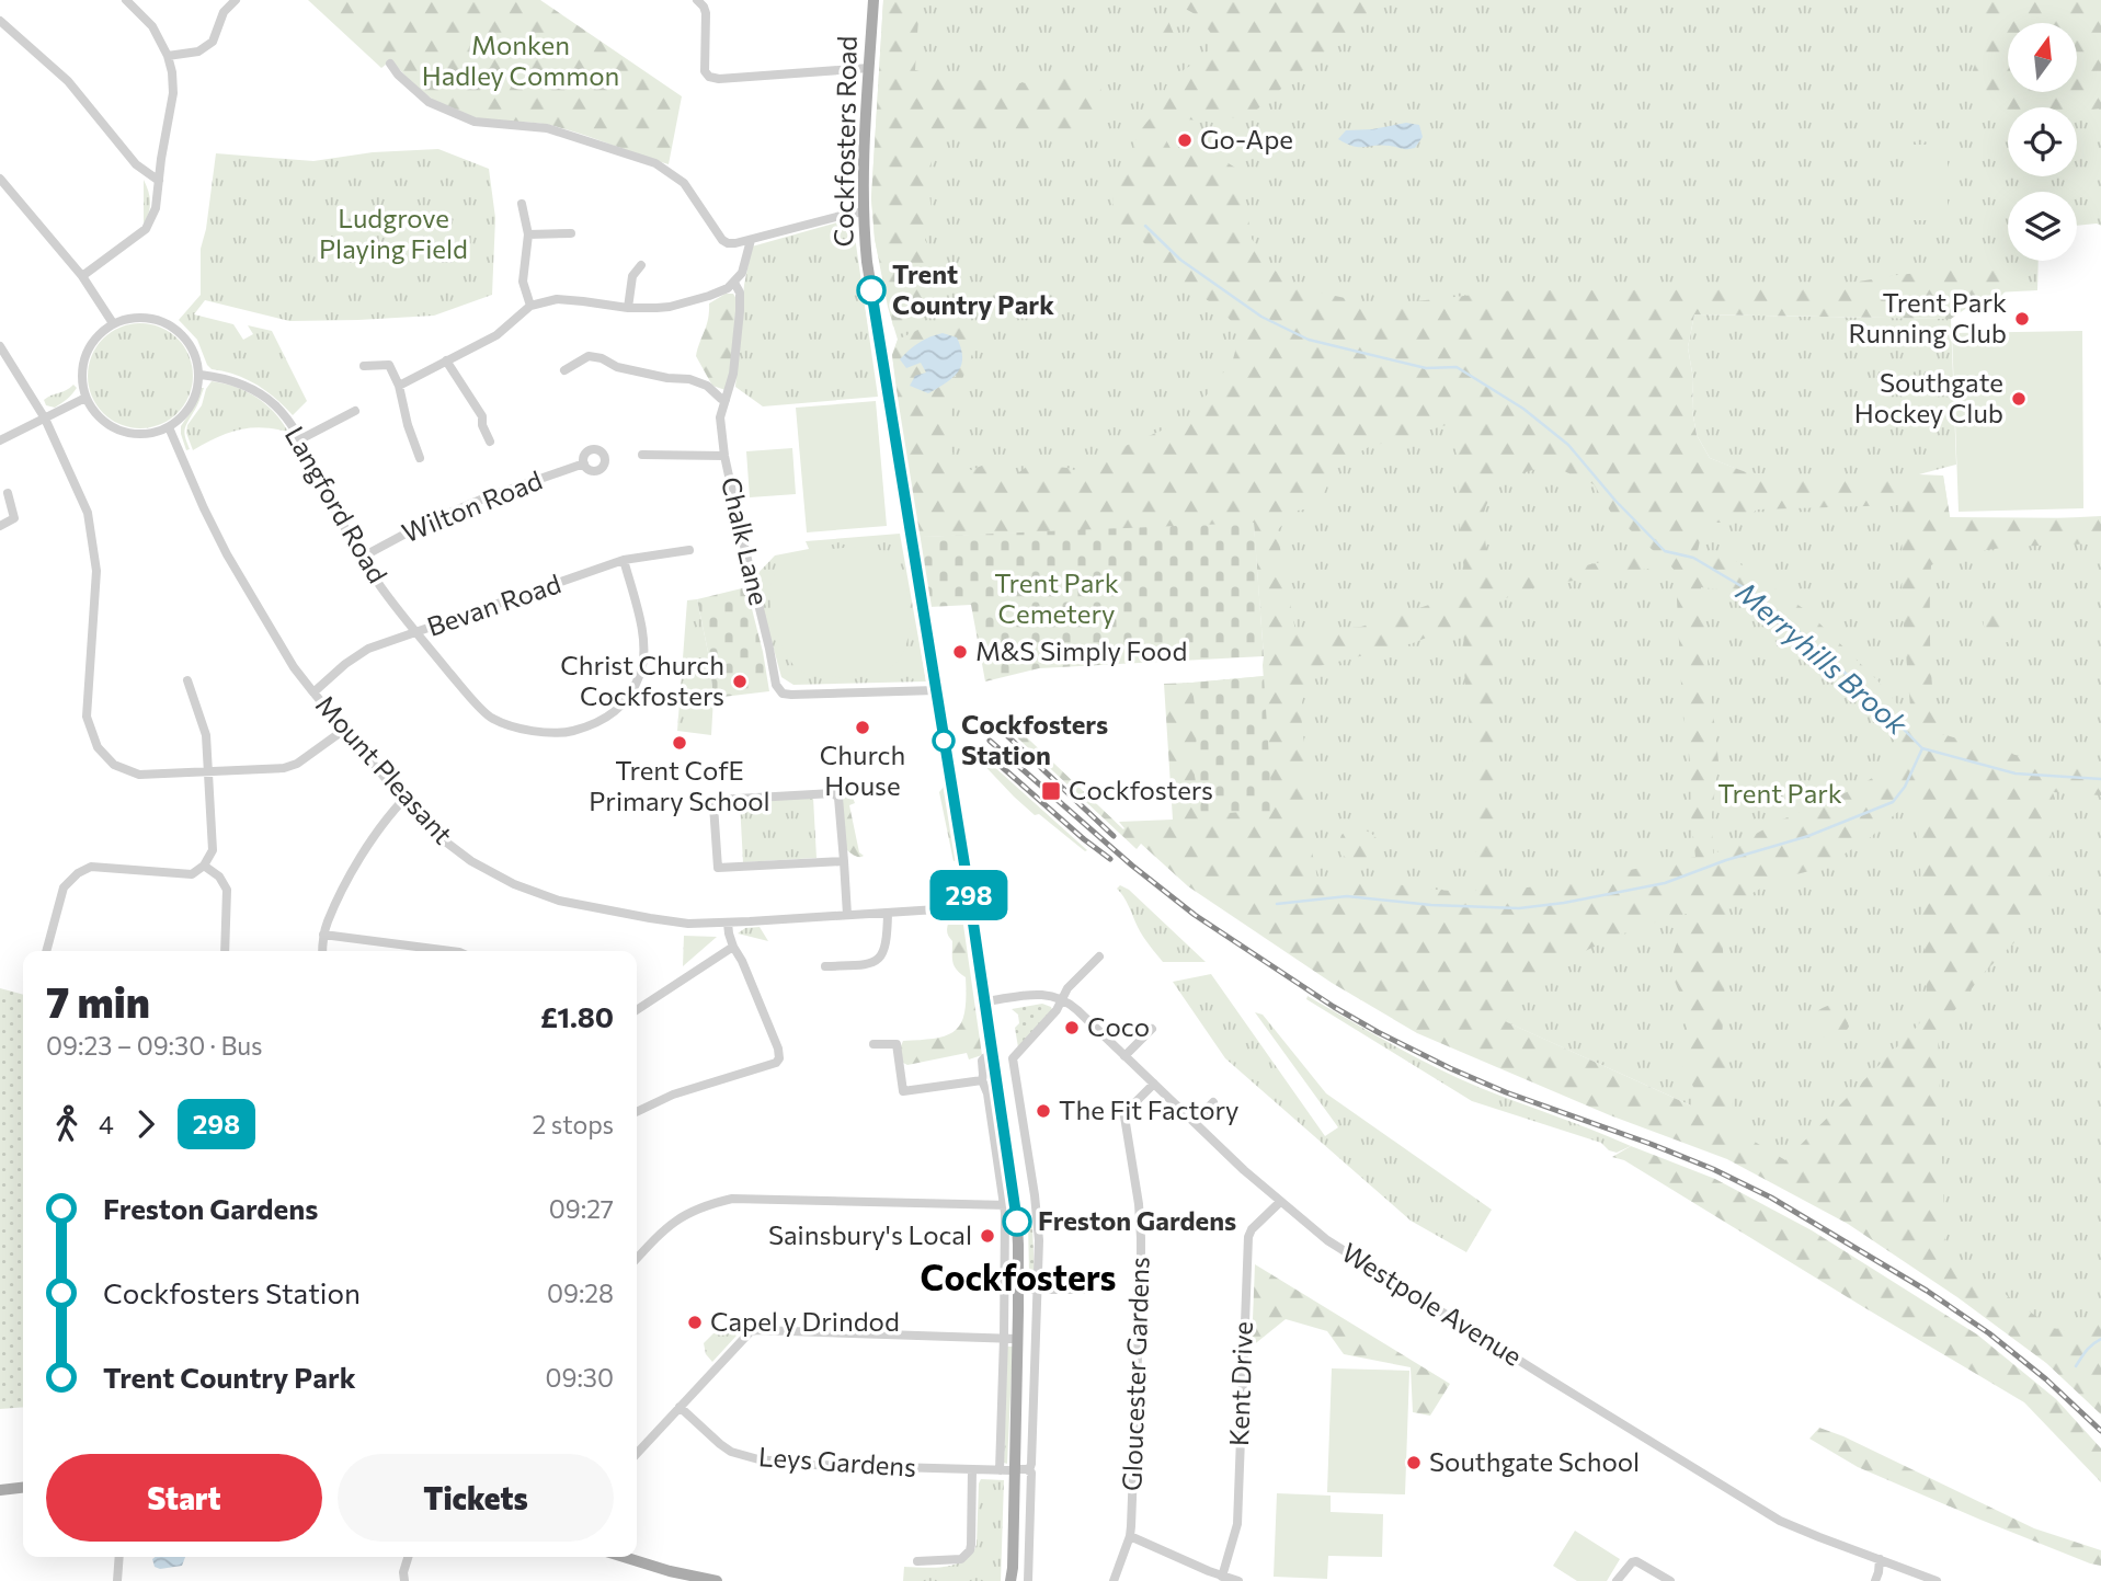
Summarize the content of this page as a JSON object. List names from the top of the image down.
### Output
{
  "streets": {
    "main road": ["Cockfosters Road"],
    "street": [
      "Langford Road",
      "Wilton Road",
      "Chalk Lane",
      "Bevan Road",
      "Mount Pleasant",
      "Westpole Avenue",
      "Gloucester Gardens",
      "Kent Drive",
      "Leys Gardens"
    ]
  },
  "crossings": [
    ["Cockfosters Road", "Chalk Lane"],
    ["Cockfosters Road", "Mount Pleasant"],
    ["Cockfosters Road", "Leys Gardens"],
    ["Langford Road", "Wilton Road"],
    ["Langford Road", "Bevan Road"],
    ["Langford Road", "Mount Pleasant"],
    ["Bevan Road", "Mount Pleasant"],
    ["Westpole Avenue", "Gloucester Gardens"],
    ["Westpole Avenue", "Kent Drive"]
  ],
  "districts": ["Cockfosters"],
  "water": ["Merryhills Brook"],
  "parks": [
    "Monken Hadley Common",
    "Ludgrove Playing Field",
    "Trent Park Cemetery",
    "Trent Park"
  ],
  "places": {
    "other": [
      "Go-Ape",
      "Trent Country Park",
      "Trent Park Running Club",
      "Southgate Hockey Club",
      "M&S Simply Food",
      "Christ Church Cockfosters",
      "Church House",
      "Cockfosters Station",
      "Trent CofE Primary School",
      "Coco",
      "The Fit Factory",
      "Freston Gardens",
      "Sainsbury's Local",
      "Capel y Drindod",
      "Southgate School"
    ],
    "transit": ["Cockfosters"]
  },
  "lines": ["bus line 298"],
  "north": "top",
  "page": {
    "on_map": "298",
    "heading": ["7 min", "09:23 – 09:30 · Bus", "£1.80"],
    "legs": ["4", "298", "2 stops"],
    "list": [
      {
        "name": "Freston Gardens",
        "value": "09:27"
      },
      {
        "name": "Cockfosters Station",
        "value": "09:28"
      },
      {
        "name": "Trent Country Park",
        "value": "09:30"
      }
    ],
    "buttons": ["Start", "Tickets"]
  }
}
